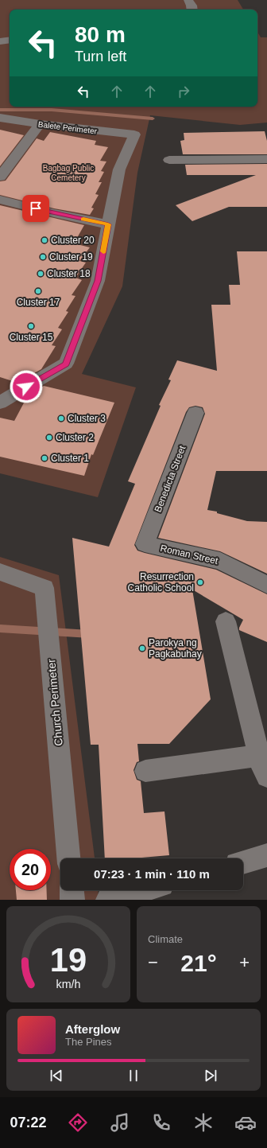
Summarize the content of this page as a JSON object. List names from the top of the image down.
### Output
{
  "streets": {
    "street": [
      "Balete Perimeter",
      "Benedicta Street",
      "Roman Street",
      "Church Perimeter"
    ]
  },
  "crossings": [
    ["Benedicta Street", "Roman Street"]
  ],
  "parks": ["Bagbag Public Cemetery"],
  "places": [
    "Cluster 20",
    "Cluster 19",
    "Cluster 18",
    "Cluster 17",
    "Cluster 15",
    "Cluster 3",
    "Cluster 2",
    "Cluster 1",
    "Resurrection Catholic School",
    "Parokya ng Pagkabuhay"
  ],
  "page": {
    "turn": ["80 m", "Turn left"],
    "limit": "20",
    "trip": "07:23 · 1 min · 110 m",
    "tile": "Climate",
    "heat": ["−", "21°", "+"],
    "song": ["Afterglow", "The Pines"],
    "tabs": "07:22",
    "gauge": ["19", "km/h"]
  }
}
